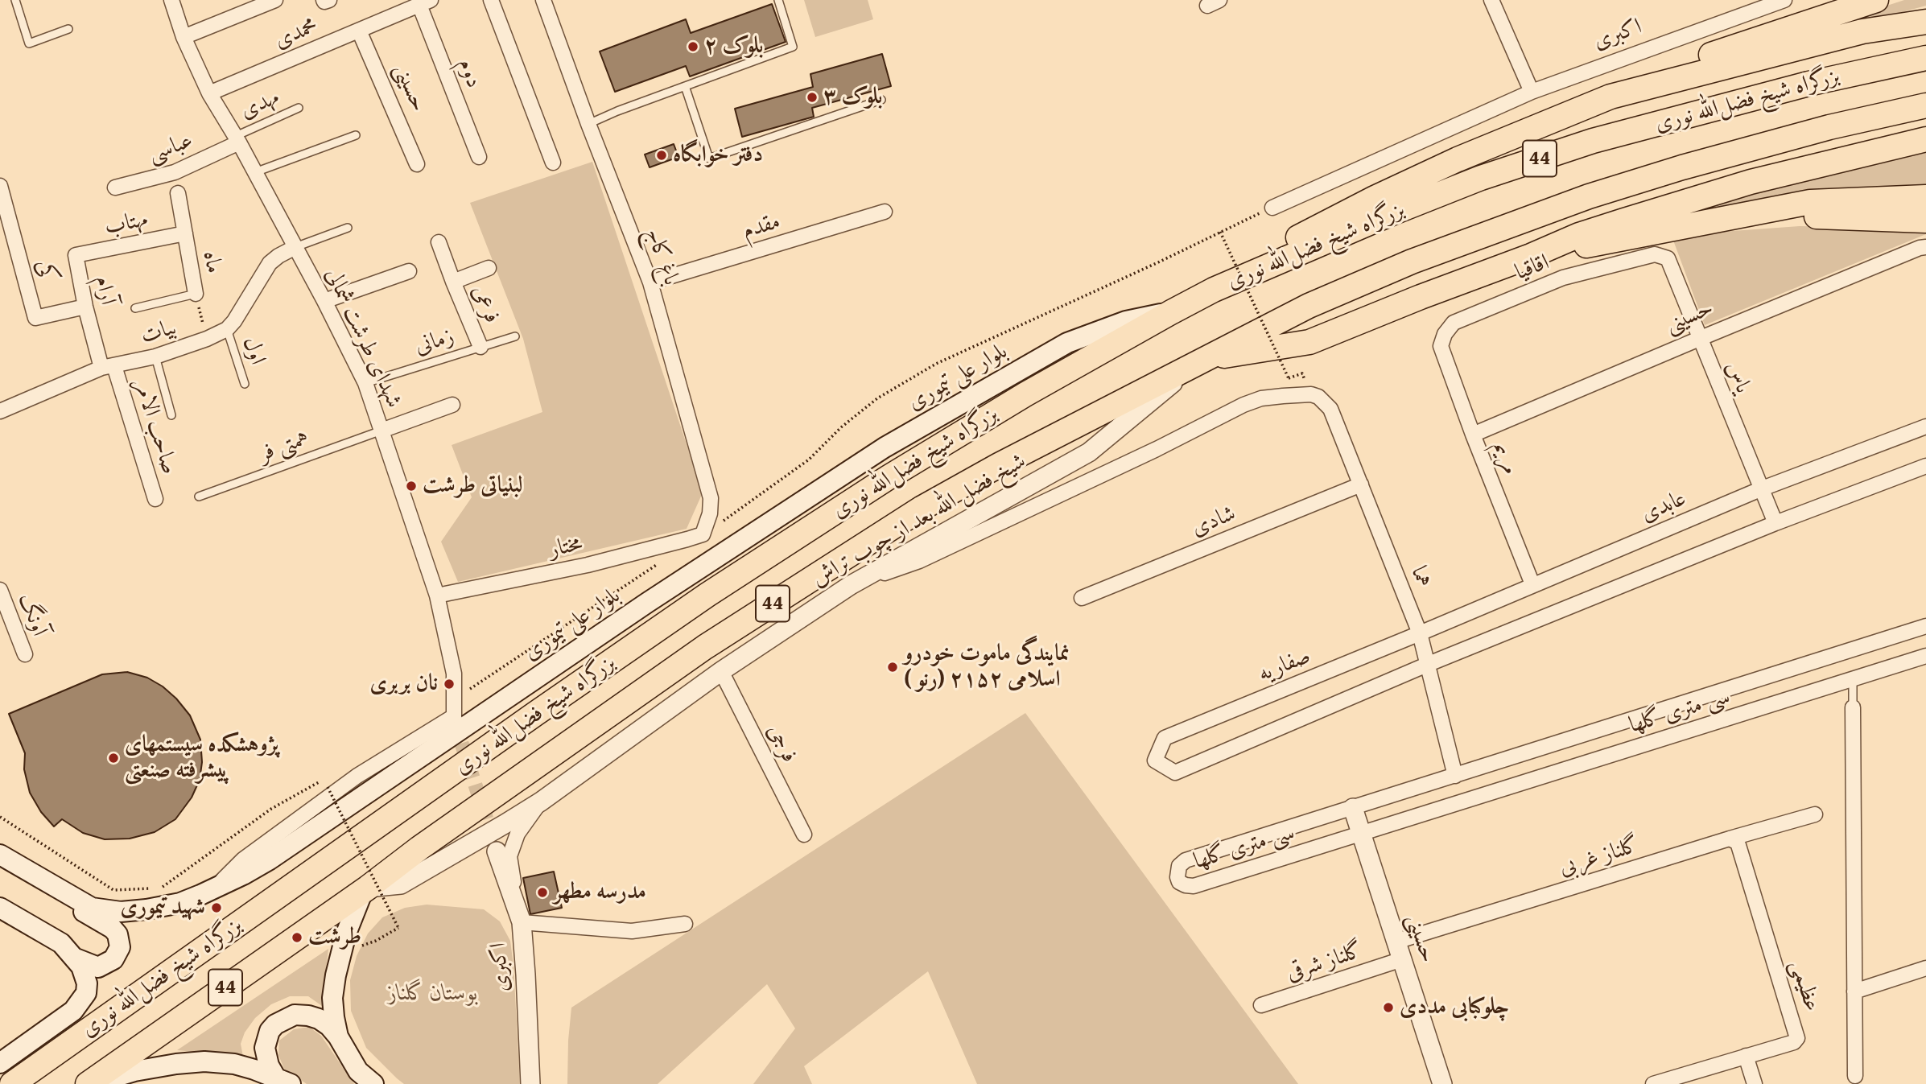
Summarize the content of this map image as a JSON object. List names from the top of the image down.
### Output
{
  "streets": {
    "highway": ["بزرگراه شیخ فضل‌الله نوری", "44"],
    "main road": ["بلوار علی تیموری"],
    "street": [
      "محمدی",
      "اکبری",
      "دوم",
      "حسینی",
      "عباسی",
      "مهتاب",
      "مقدم",
      "باغ کاج",
      "ماه",
      "اقاقیا",
      "کی",
      "آرام",
      "فرعی",
      "بیات",
      "شهدای طرشت شمالی",
      "یاس",
      "صاحب الامر",
      "مریم",
      "عابدی",
      "شیخ فضل الله بعد از چوب تراش",
      "شادی",
      "مختار",
      "هما",
      "آونگ",
      "صفاریه",
      "سی متری گلها",
      "فرجی",
      "گلناز غربی",
      "گلناز شرقی",
      "عظیمی"
    ],
    "lane": [
      "مهدی",
      "زمانی",
      "اول",
      "همتی فر"
    ]
  },
  "crossings": [
    ["محمدی", "دوم"],
    ["محمدی", "حسینی"],
    ["محمدی", "شهدای طرشت شمالی"],
    ["حسینی", "یاس"],
    ["حسینی", "مریم"],
    ["حسینی", "سی متری گلها"],
    ["حسینی", "گلناز غربی"],
    ["حسینی", "گلناز شرقی"],
    ["بزرگراه شیخ فضل‌الله نوری", "بلوار علی تیموری"],
    ["بزرگراه شیخ فضل‌الله نوری", "شیخ فضل الله بعد از چوب تراش"],
    ["مهدی", "عباسی"],
    ["مهدی", "شهدای طرشت شمالی"],
    ["عباسی", "شهدای طرشت شمالی"],
    ["مهتاب", "ماه"],
    ["مهتاب", "آرام"],
    ["مقدم", "باغ کاج"],
    ["باغ کاج", "مختار"],
    ["ماه", "بیات"],
    ["اقاقیا", "یاس"],
    ["اقاقیا", "مریم"],
    ["کی", "آرام"],
    ["آرام", "بیات"],
    ["آرام", "صاحب الامر"],
    ["فرعی", "زمانی"],
    ["بیات", "شهدای طرشت شمالی"],
    ["بیات", "اول"],
    ["بیات", "صاحب الامر"],
    ["شهدای طرشت شمالی", "زمانی"],
    ["شهدای طرشت شمالی", "بلوار علی تیموری"],
    ["شهدای طرشت شمالی", "همتی فر"],
    ["شهدای طرشت شمالی", "مختار"],
    ["یاس", "عابدی"],
    ["مریم", "عابدی"],
    ["عابدی", "هما"],
    ["عابدی", "صفاریه"],
    ["شیخ فضل الله بعد از چوب تراش", "هما"],
    ["شیخ فضل الله بعد از چوب تراش", "فرجی"],
    ["شادی", "هما"],
    ["هما", "صفاریه"],
    ["هما", "سی متری گلها"],
    ["گلناز غربی", "گلناز شرقی"],
    ["گلناز غربی", "عظیمی"]
  ],
  "parks": ["بوستان گلناز"],
  "places": [
    "بلوک ۲",
    "بلوک ۳",
    "دفتر خوابگاه",
    "لبنیاتی طرشت",
    "نمایندگی ماموت خودرو ( رنو) اسلامی ۲۱۵۲",
    "نان بربری",
    "پژوهشکده سیستمهای پیشرفته صنعتی",
    "مدرسه مطهر",
    "شهید تیموری",
    "طرشت",
    "چلوکبابی مددی"
  ]
}
